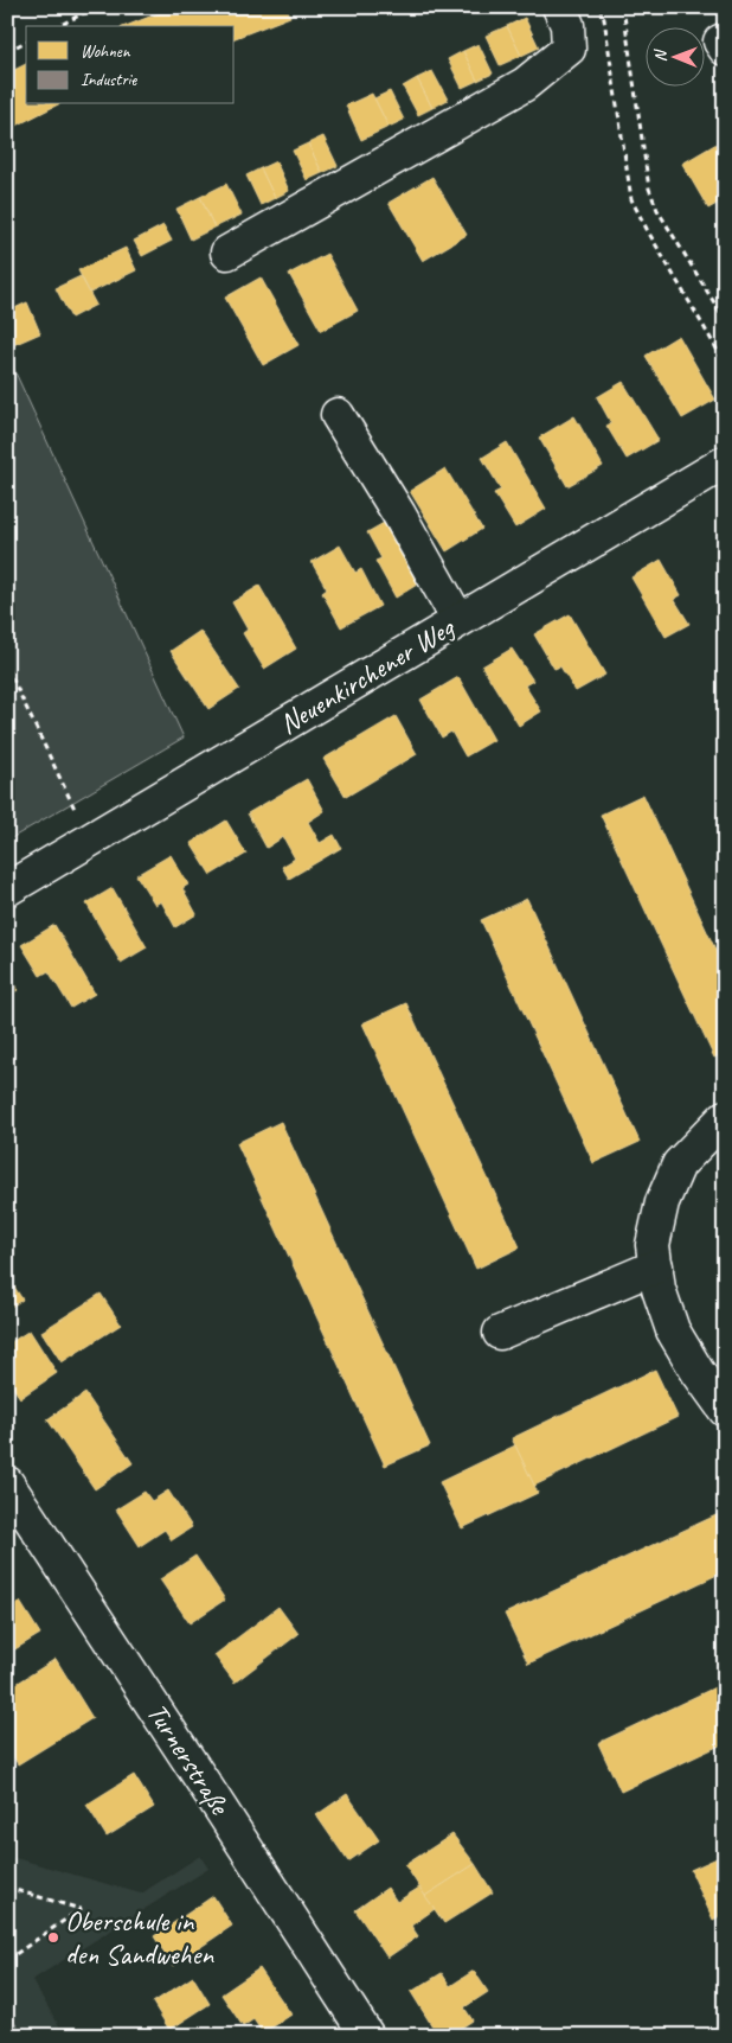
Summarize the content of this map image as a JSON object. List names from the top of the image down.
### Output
{
  "streets": {
    "street": ["Neuenkirchener Weg", "Turnerstraße"]
  },
  "places": ["Oberschule in den Sandwehen"],
  "legend": ["Wohnen", "Industrie"],
  "north": "left"
}
